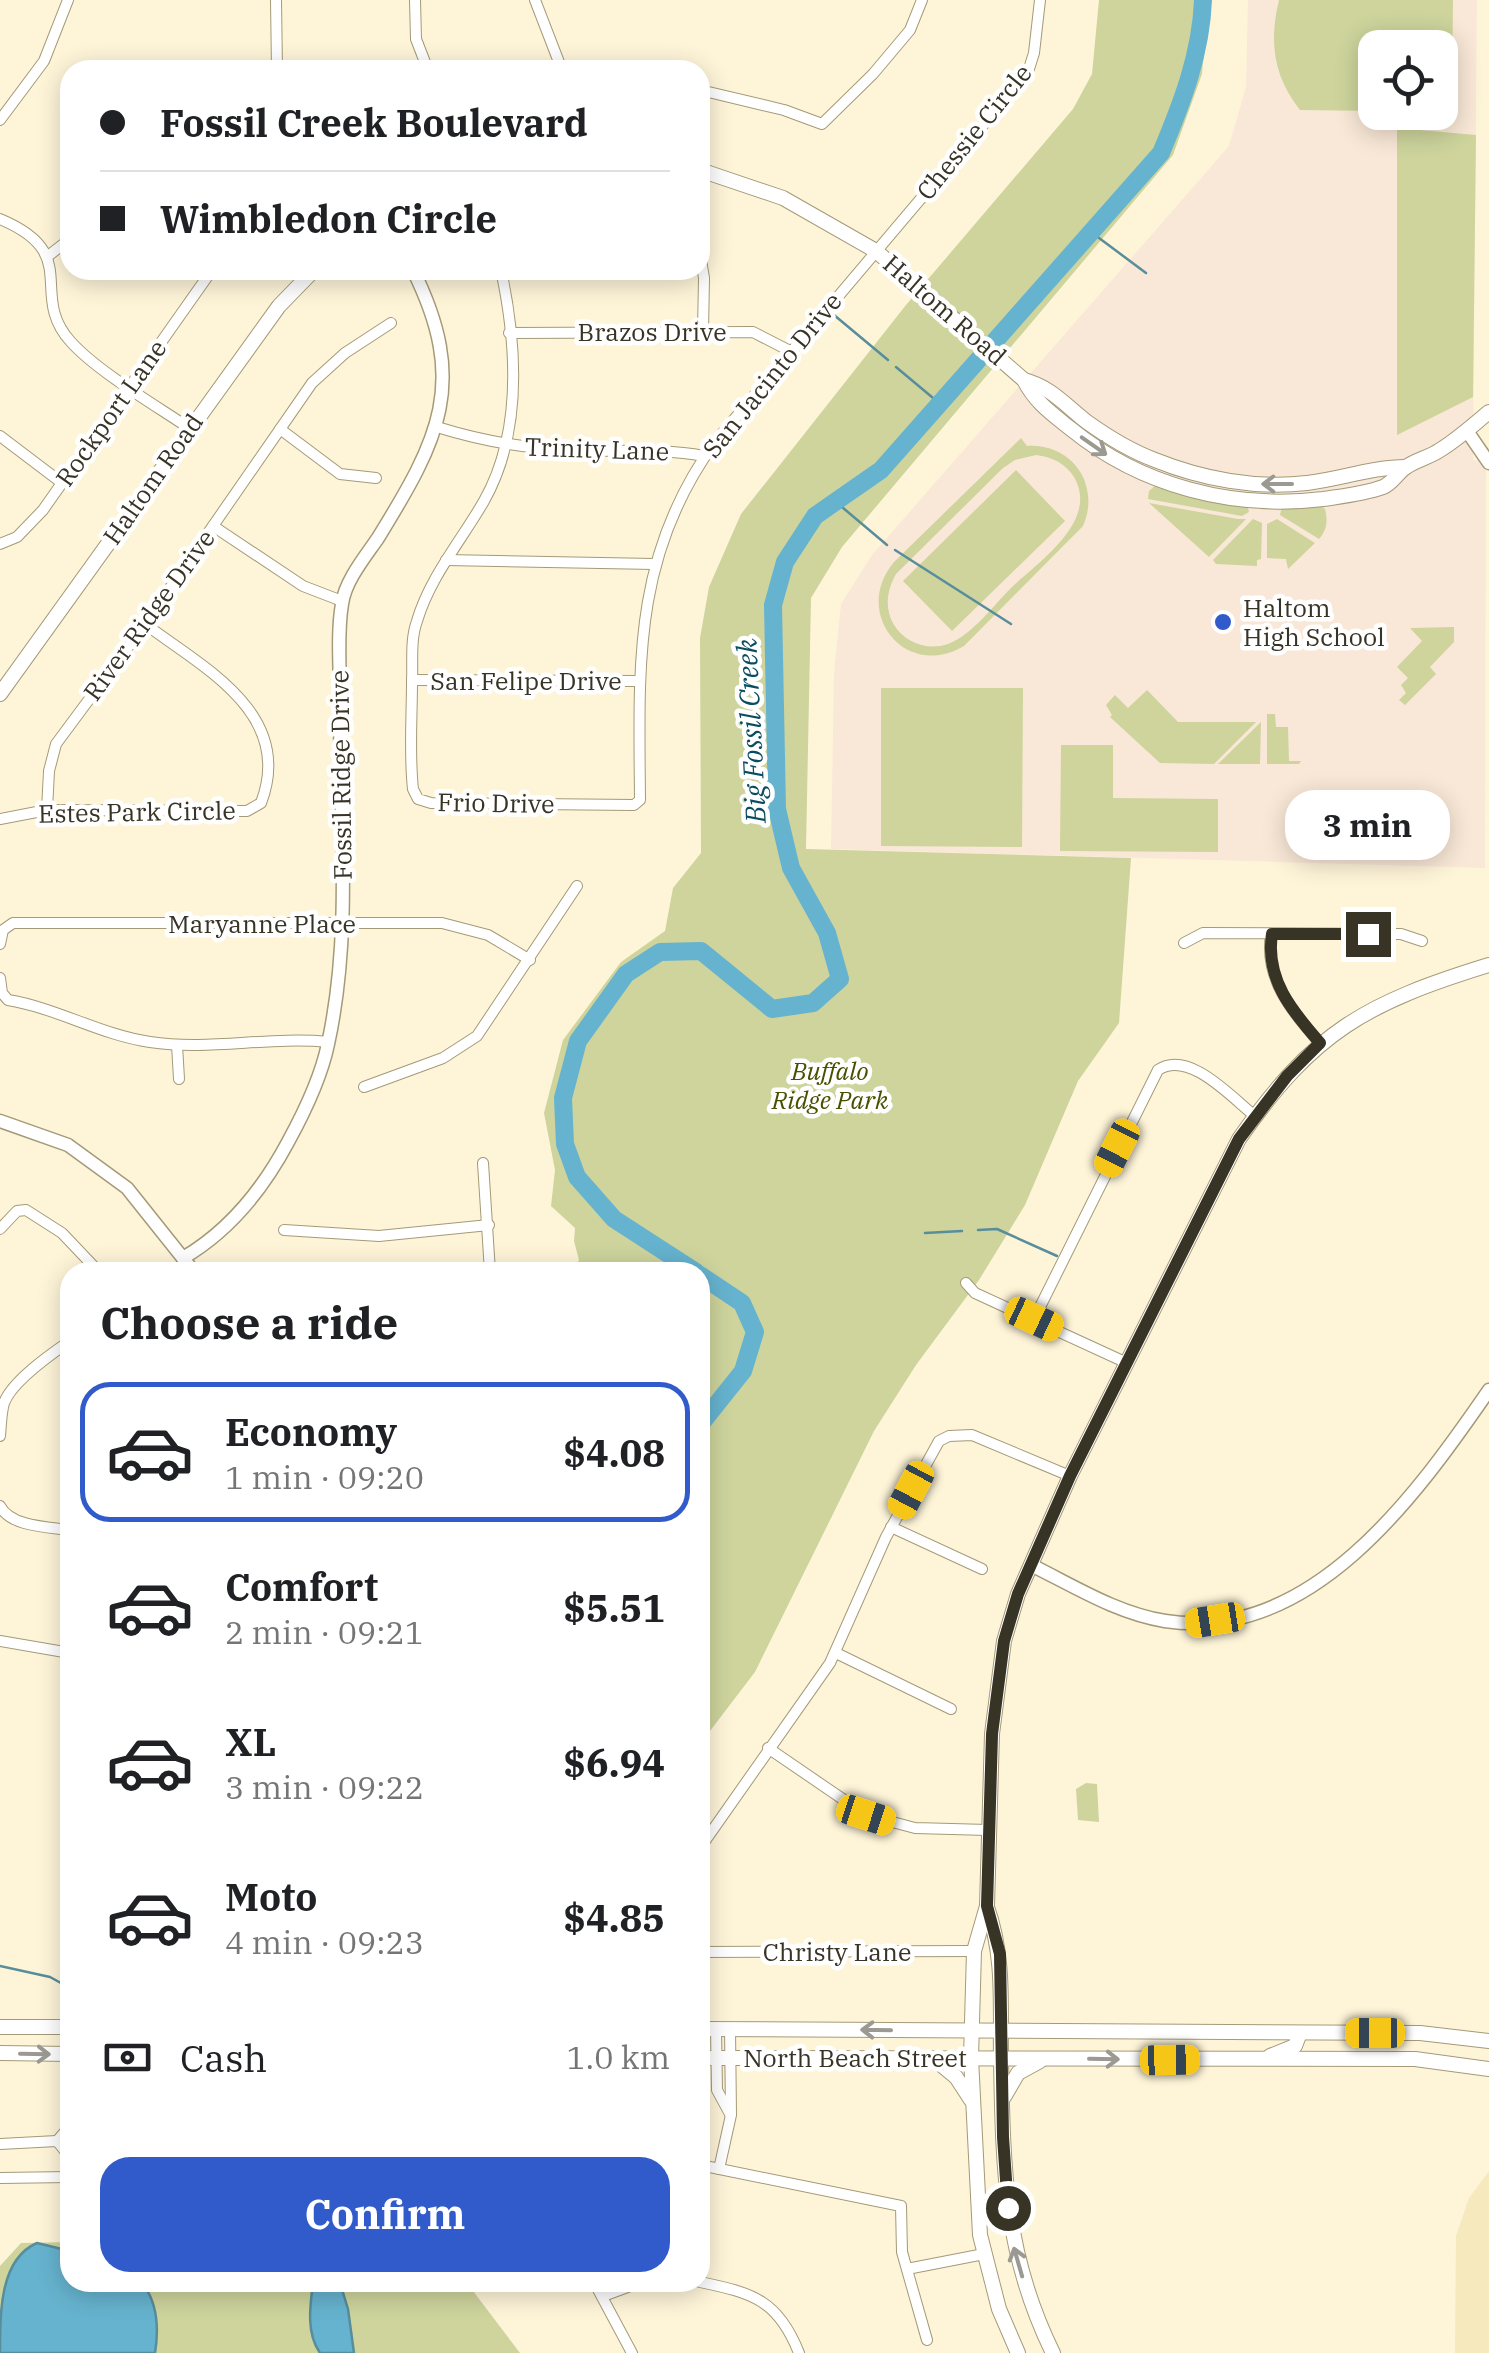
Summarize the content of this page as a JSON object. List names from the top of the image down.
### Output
{
  "streets": {
    "main road": ["Haltom Road", "North Beach Street"],
    "street": [
      "Chessie Circle",
      "Brazos Drive",
      "San Jacinto Drive",
      "Rockport Lane",
      "Trinity Lane",
      "River Ridge Drive",
      "San Felipe Drive",
      "Fossil Ridge Drive",
      "Frio Drive",
      "Estes Park Circle",
      "Maryanne Place",
      "Christy Lane"
    ]
  },
  "crossings": [
    ["Chessie Circle", "Haltom Road"],
    ["Chessie Circle", "San Jacinto Drive"],
    ["Haltom Road", "San Jacinto Drive"],
    ["Brazos Drive", "San Jacinto Drive"],
    ["Brazos Drive", "Frio Drive"],
    ["San Jacinto Drive", "Trinity Lane"],
    ["San Jacinto Drive", "San Felipe Drive"],
    ["San Jacinto Drive", "Frio Drive"],
    ["Trinity Lane", "Fossil Ridge Drive"],
    ["Trinity Lane", "Frio Drive"],
    ["River Ridge Drive", "Estes Park Circle"],
    ["San Felipe Drive", "Frio Drive"],
    ["Fossil Ridge Drive", "Maryanne Place"]
  ],
  "water": ["Big Fossil Creek"],
  "parks": ["Buffalo Ridge Park"],
  "places": ["Haltom High School"],
  "page": {
    "banner": ["Fossil Creek Boulevard", "Wimbledon Circle"],
    "bubble": "3 min",
    "heading": "Choose a ride",
    "list": [
      {
        "name": "Economy",
        "note": "1 min · 09:20",
        "value": "$4.08"
      },
      {
        "name": "Comfort",
        "note": "2 min · 09:21",
        "value": "$5.51"
      },
      {
        "name": "XL",
        "note": "3 min · 09:22",
        "value": "$6.94"
      },
      {
        "name": "Moto",
        "note": "4 min · 09:23",
        "value": "$4.85"
      }
    ],
    "pay": ["Cash", "1.0 km"],
    "buttons": "Confirm"
  }
}
